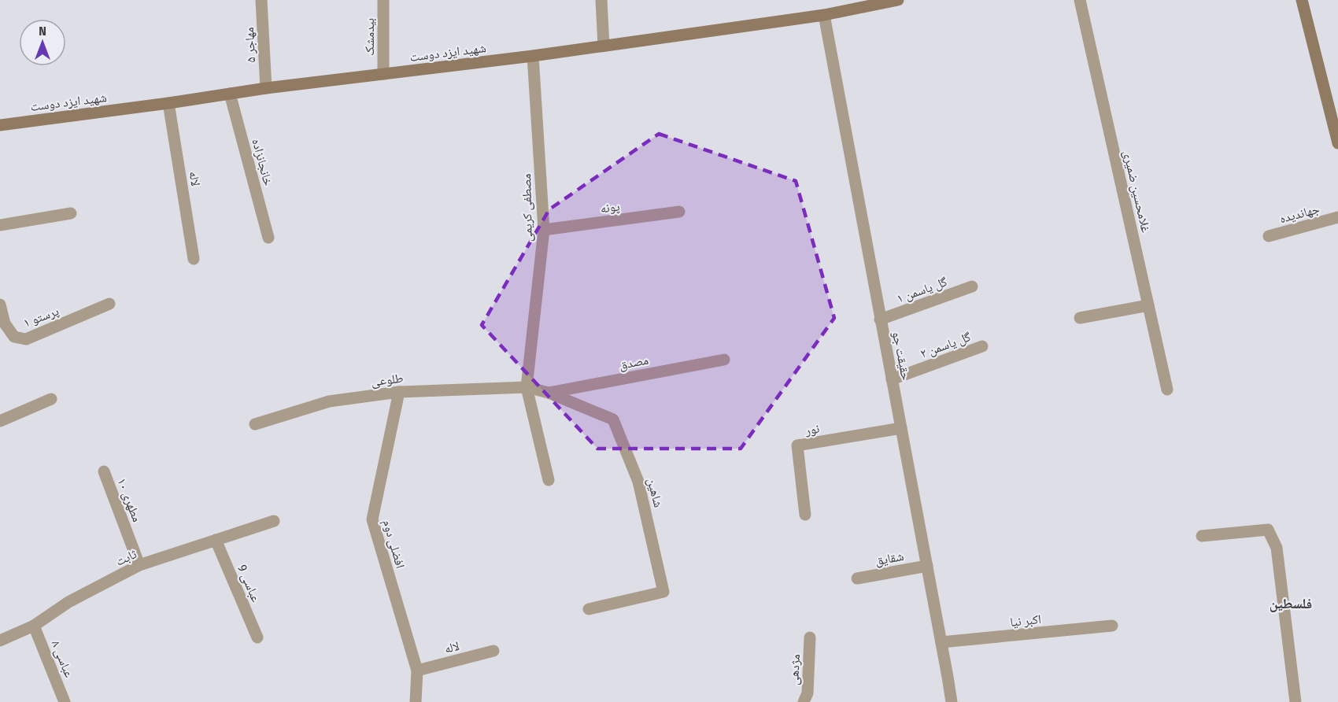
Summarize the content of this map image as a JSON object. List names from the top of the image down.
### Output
{
  "streets": {
    "main road": ["شهید ایزد دوست"],
    "street": [
      "بیدمشک",
      "مهاجر ۵",
      "خانجانزاده",
      "لاله",
      "غلامحسین ضمیری",
      "پونه",
      "مصطفی کریمی",
      "جهاندیده",
      "گل یاسمن ۱",
      "پرستو ۱",
      "گل یاسمن ۲",
      "حقیقت جو",
      "مصدق",
      "طلوعی",
      "نور",
      "شاهین",
      "مطهری ۱۰",
      "افضلی دوم",
      "ثابت",
      "شقایق",
      "عباسی 9",
      "اکبر نیا",
      "عباسی ۸",
      "مژدهی"
    ]
  },
  "crossings": [
    ["بیدمشک", "شهید ایزد دوست"],
    ["مهاجر ۵", "شهید ایزد دوست"],
    ["شهید ایزد دوست", "خانجانزاده"],
    ["شهید ایزد دوست", "لاله"],
    ["شهید ایزد دوست", "مصطفی کریمی"],
    ["شهید ایزد دوست", "حقیقت جو"],
    ["لاله", "افضلی دوم"],
    ["پونه", "مصطفی کریمی"],
    ["مصطفی کریمی", "طلوعی"],
    ["مصطفی کریمی", "شاهین"],
    ["گل یاسمن ۱", "حقیقت جو"],
    ["گل یاسمن ۲", "حقیقت جو"],
    ["حقیقت جو", "نور"],
    ["حقیقت جو", "شقایق"],
    ["حقیقت جو", "اکبر نیا"],
    ["مصدق", "شاهین"],
    ["طلوعی", "شاهین"],
    ["طلوعی", "افضلی دوم"],
    ["مطهری ۱۰", "ثابت"],
    ["ثابت", "عباسی 9"],
    ["ثابت", "عباسی ۸"]
  ],
  "districts": ["فلسطین"],
  "north": "top"
}
